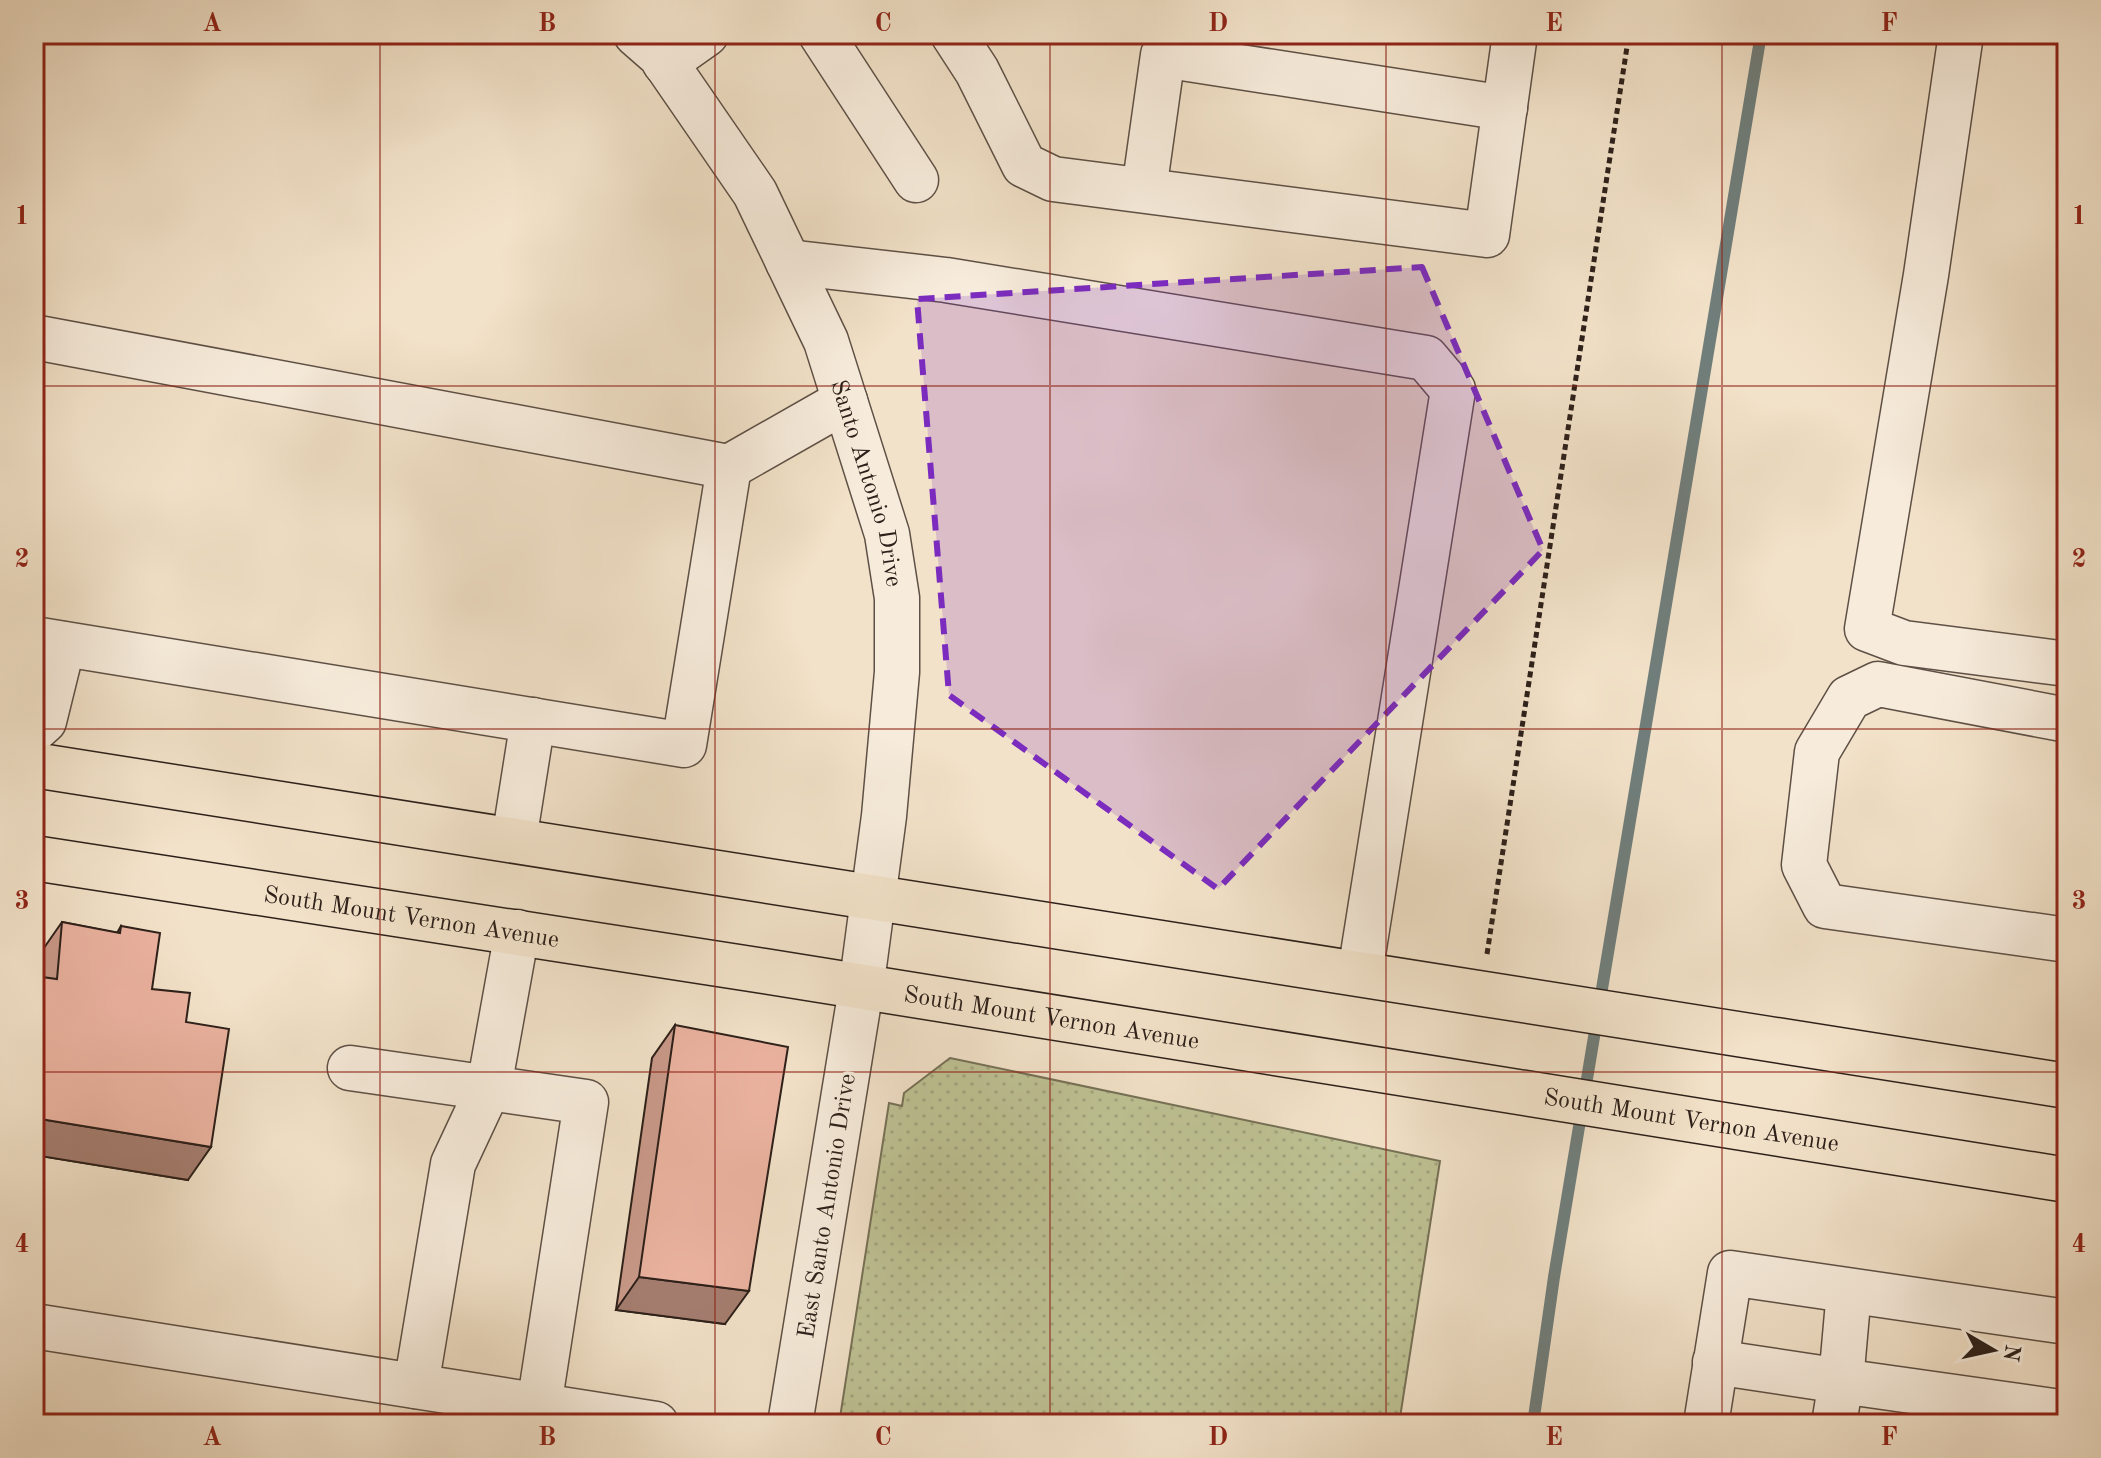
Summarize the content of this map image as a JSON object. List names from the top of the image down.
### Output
{
  "streets": {
    "main road": ["South Mount Vernon Avenue"],
    "street": ["Santo Antonio Drive", "East Santo Antonio Drive"]
  },
  "crossings": [
    ["Santo Antonio Drive", "South Mount Vernon Avenue"],
    ["Santo Antonio Drive", "East Santo Antonio Drive"],
    ["South Mount Vernon Avenue", "East Santo Antonio Drive"]
  ],
  "north": "right",
  "grid": {
    "columns": [
      "A",
      "B",
      "C",
      "D",
      "E",
      "F"
    ],
    "rows": [
      "1",
      "2",
      "3",
      "4"
    ]
  }
}
